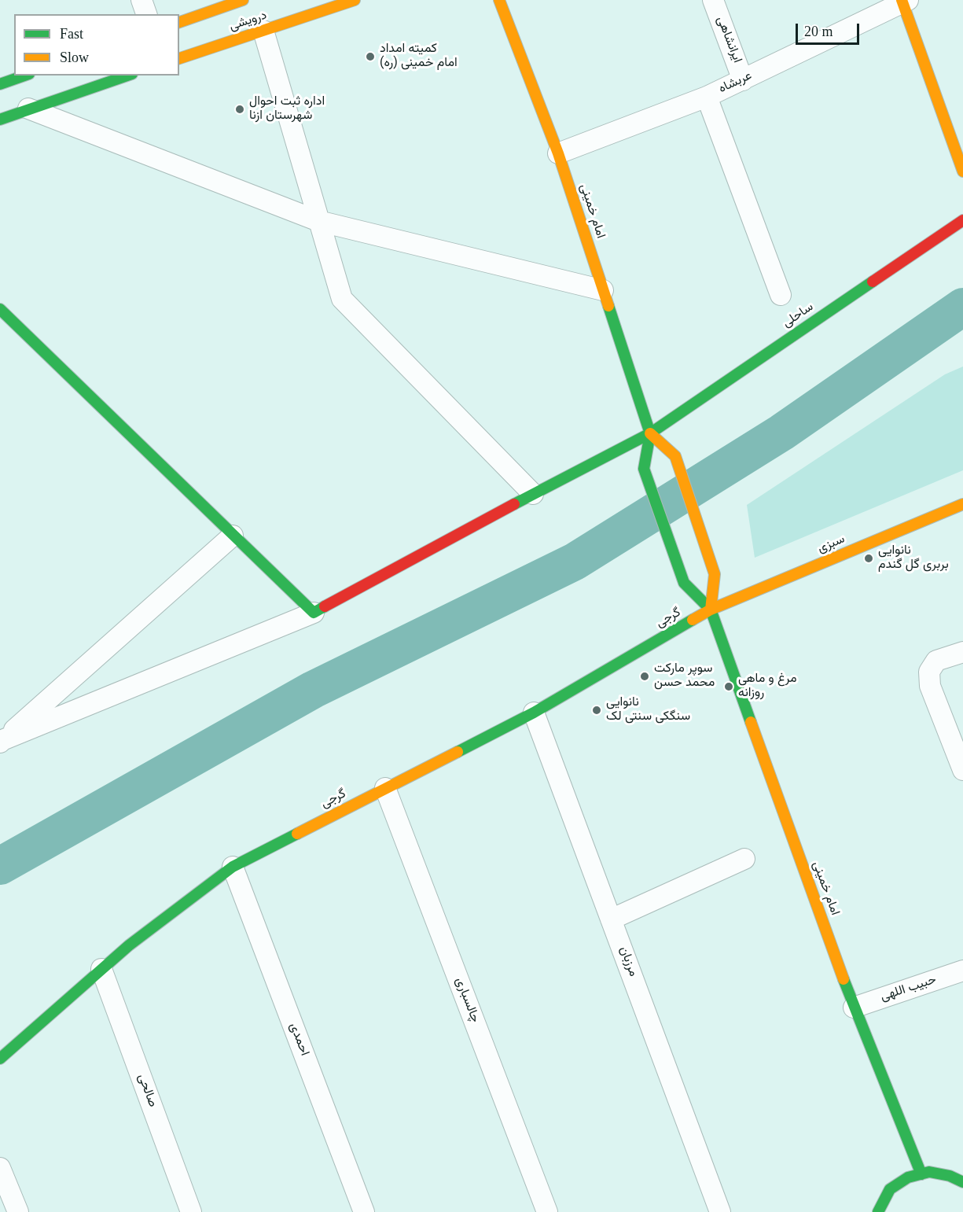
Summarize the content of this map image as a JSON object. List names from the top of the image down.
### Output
{
  "streets": {
    "main road": [
      "درویشی",
      "امام خمینی",
      "ساحلی",
      "سبزی",
      "گرجی"
    ],
    "street": [
      "ایرانشاهی",
      "عربشاه",
      "مرزبان",
      "حبیب اللهی",
      "چالسباری",
      "احمدی",
      "صالحی"
    ]
  },
  "crossings": [
    ["ایرانشاهی", "عربشاه"],
    ["عربشاه", "امام خمینی"],
    ["امام خمینی", "ساحلی"],
    ["امام خمینی", "سبزی"],
    ["امام خمینی", "گرجی"],
    ["امام خمینی", "حبیب اللهی"],
    ["سبزی", "گرجی"],
    ["گرجی", "مرزبان"],
    ["گرجی", "چالسباری"],
    ["گرجی", "احمدی"],
    ["گرجی", "صالحی"]
  ],
  "places": [
    "کمیته امداد امام خمینی (ره)",
    "اداره ثبت احوال شهرستان ازنا",
    "نانوایی بربری گل گندم",
    "سوپر مارکت محمد حسن",
    "مرغ و ماهی روزانه",
    "نانوایی سنگکی سنتی لک"
  ],
  "legend": ["Fast", "Slow"],
  "scale_bar": "20 m"
}
